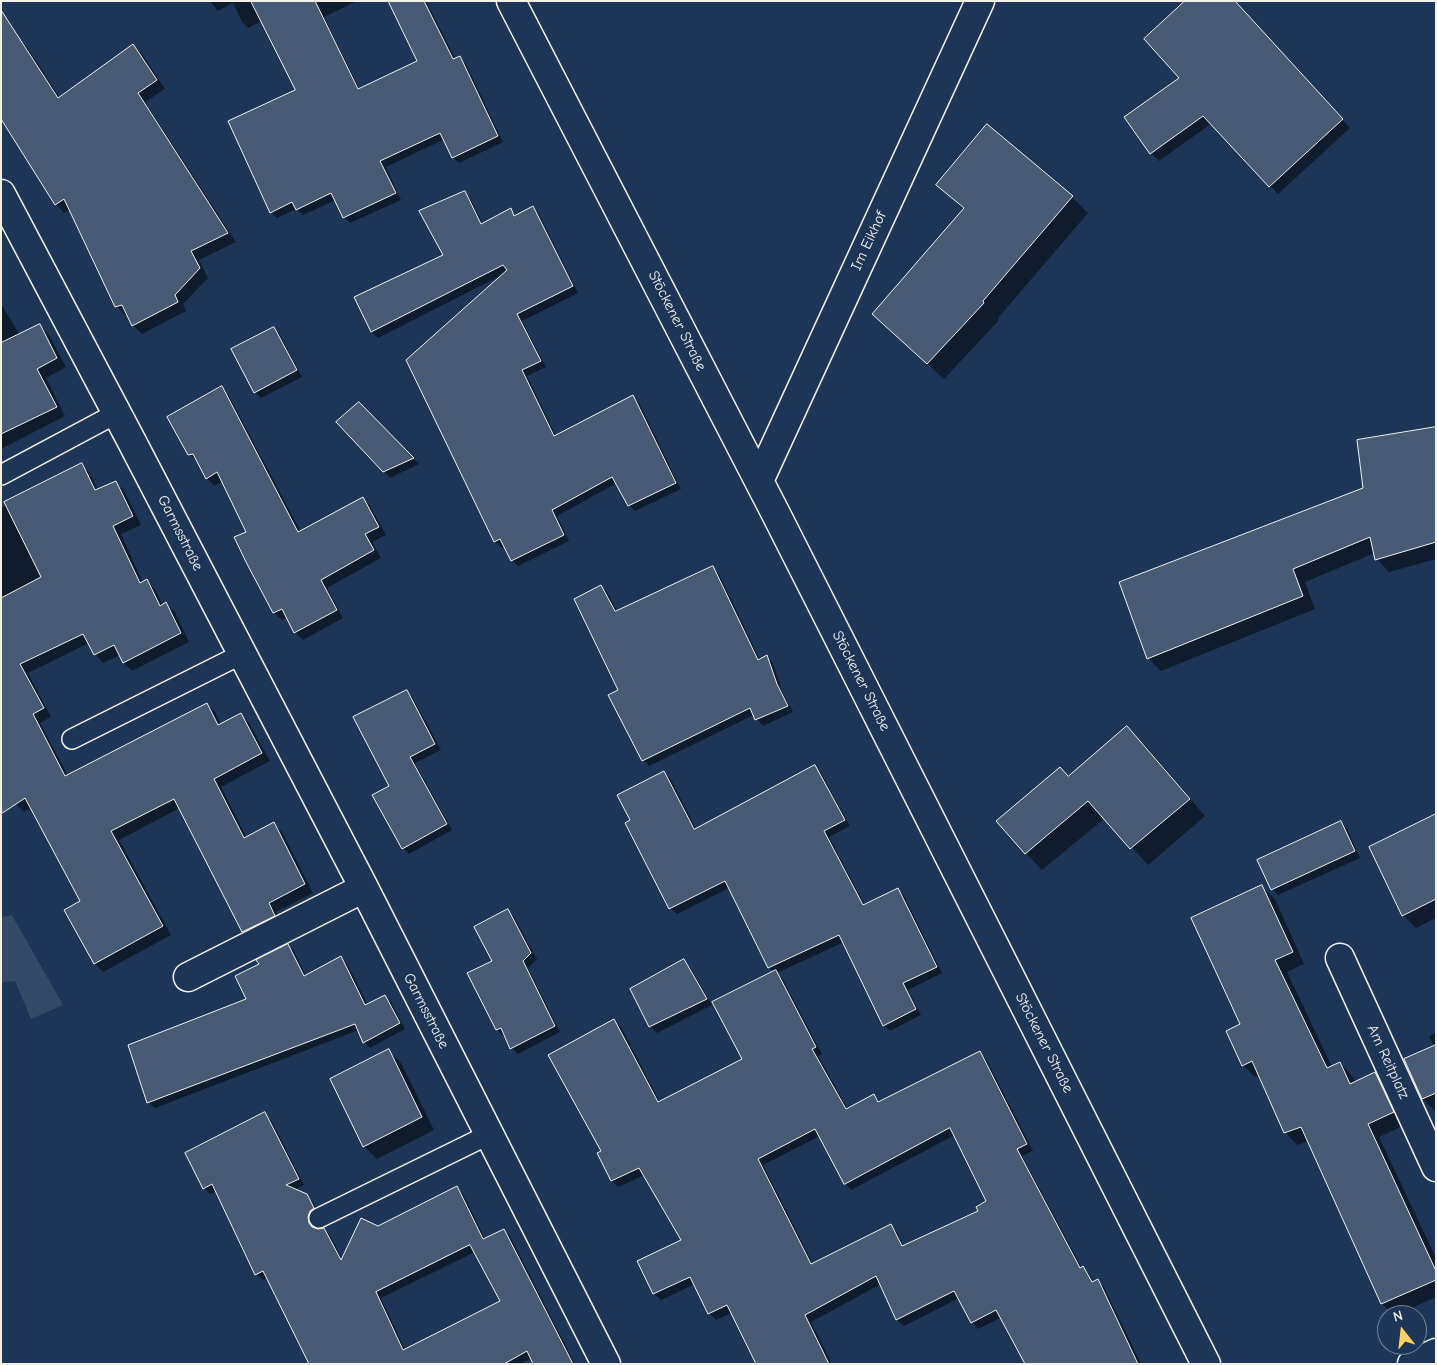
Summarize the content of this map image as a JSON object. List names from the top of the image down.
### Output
{
  "streets": {
    "street": [
      "Im Eikhof",
      "Stöckener Straße",
      "Garmsstraße",
      "Am Reitplatz"
    ]
  },
  "crossings": [
    ["Im Eikhof", "Stöckener Straße"]
  ],
  "north": "top"
}
